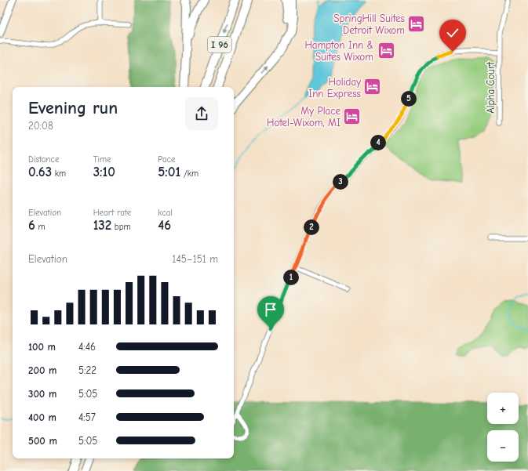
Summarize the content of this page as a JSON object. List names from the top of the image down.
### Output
{
  "streets": {
    "highway": ["I 96"],
    "street": ["Alpha Court"]
  },
  "places": {
    "hotel": [
      "SpringHill Suites Detroit Wixom",
      "Hampton Inn & Suites Wixom",
      "Holiday Inn Express",
      "My Place Hotel-Wixom, MI"
    ]
  },
  "page": {
    "heading": ["Evening run", "20:08"],
    "pins": [
      "5",
      "4",
      "3",
      "2",
      "1"
    ],
    "stats": [
      ["Distance", "0.63 km"],
      ["Time", "3:10"],
      ["Pace", "5:01 /km"],
      ["Elevation", "6 m"],
      ["Heart rate", "132 bpm"],
      ["kcal", "46"]
    ],
    "chart": ["Elevation", "145–151 m"],
    "list": [
      {
        "name": "100 m",
        "note": "4:46"
      },
      {
        "name": "200 m",
        "note": "5:22"
      },
      {
        "name": "300 m",
        "note": "5:05"
      },
      {
        "name": "400 m",
        "note": "4:57"
      },
      {
        "name": "500 m",
        "note": "5:05"
      }
    ],
    "map_buttons": ["+", "−"]
  }
}
